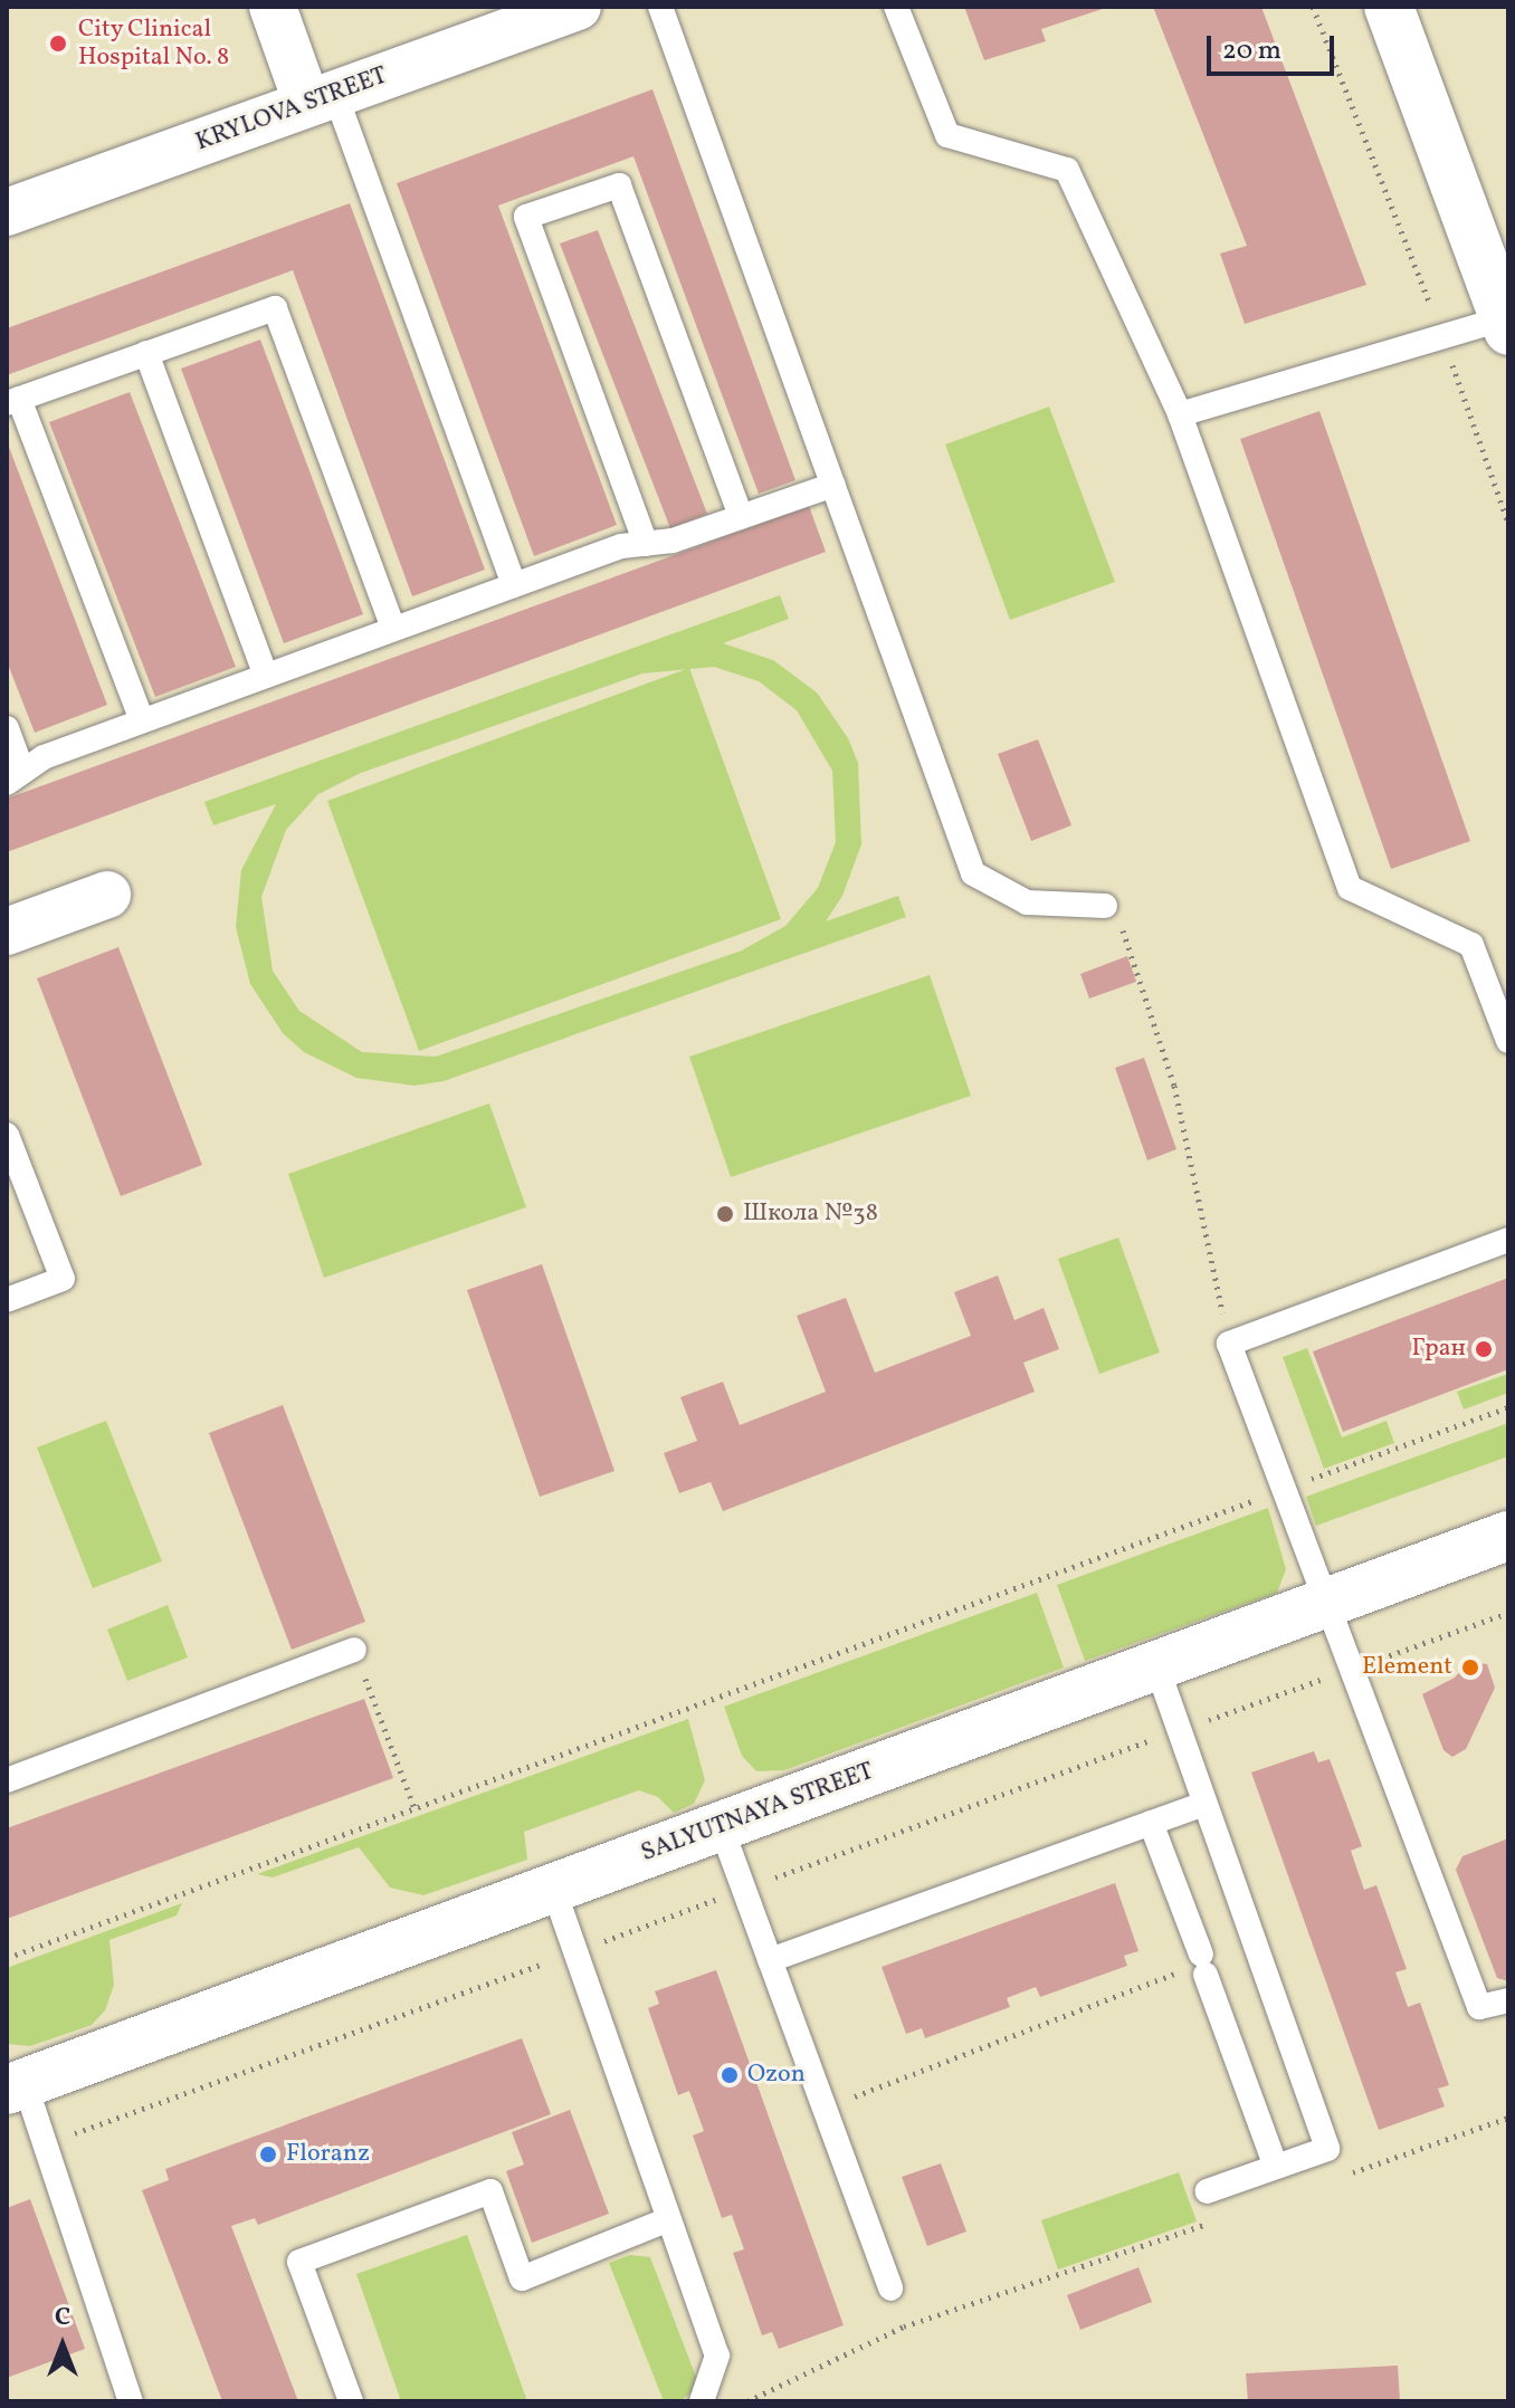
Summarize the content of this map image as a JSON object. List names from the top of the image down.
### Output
{
  "streets": {
    "street": ["KRYLOVA STREET", "SALYUTNAYA STREET"]
  },
  "places": [
    "City Clinical Hospital No. 8",
    "Школа №38",
    "Гран",
    "Element",
    "Ozon",
    "Floranz"
  ],
  "scale_bar": "20 m",
  "north": "top"
}
